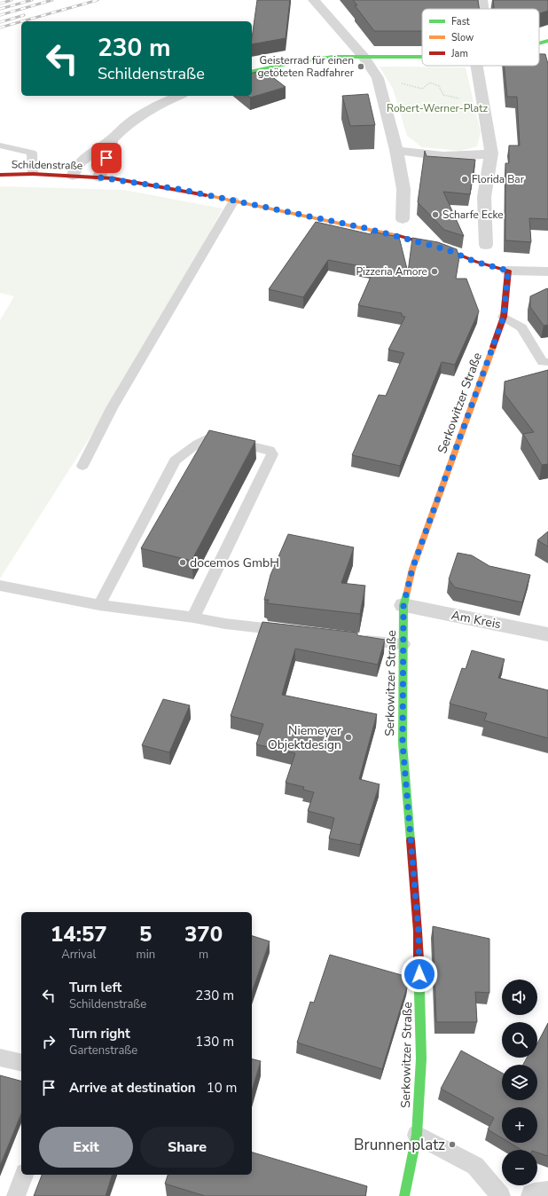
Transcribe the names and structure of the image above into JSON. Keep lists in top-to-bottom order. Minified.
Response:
{"streets":{"street":["Schildenstraße","Serkowitzer Straße","Am Kreis"]},"crossings":[["Schildenstraße","Serkowitzer Straße"],["Serkowitzer Straße","Am Kreis"]],"parks":["Robert-Werner-Platz"],"places":["Geisterrad für einen getöteten Radfahrer","Florida Bar","Scharfe Ecke","Pizzeria Amore","docemos GmbH","Niemeyer Objektdesign","Brunnenplatz"],"legend":["Fast","Slow","Jam"],"page":{"turn":["230 m","Schildenstraße"],"eta":["14:57","Arrival","5","min","370","m"],"list":[{"name":"Turn left","note":"Schildenstraße","value":"230 m"},{"name":"Turn right","note":"Gartenstraße","value":"130 m"},{"name":"Arrive at destination","value":"10 m"}],"map_buttons":["+","−"],"buttons":["Exit","Share"]}}
